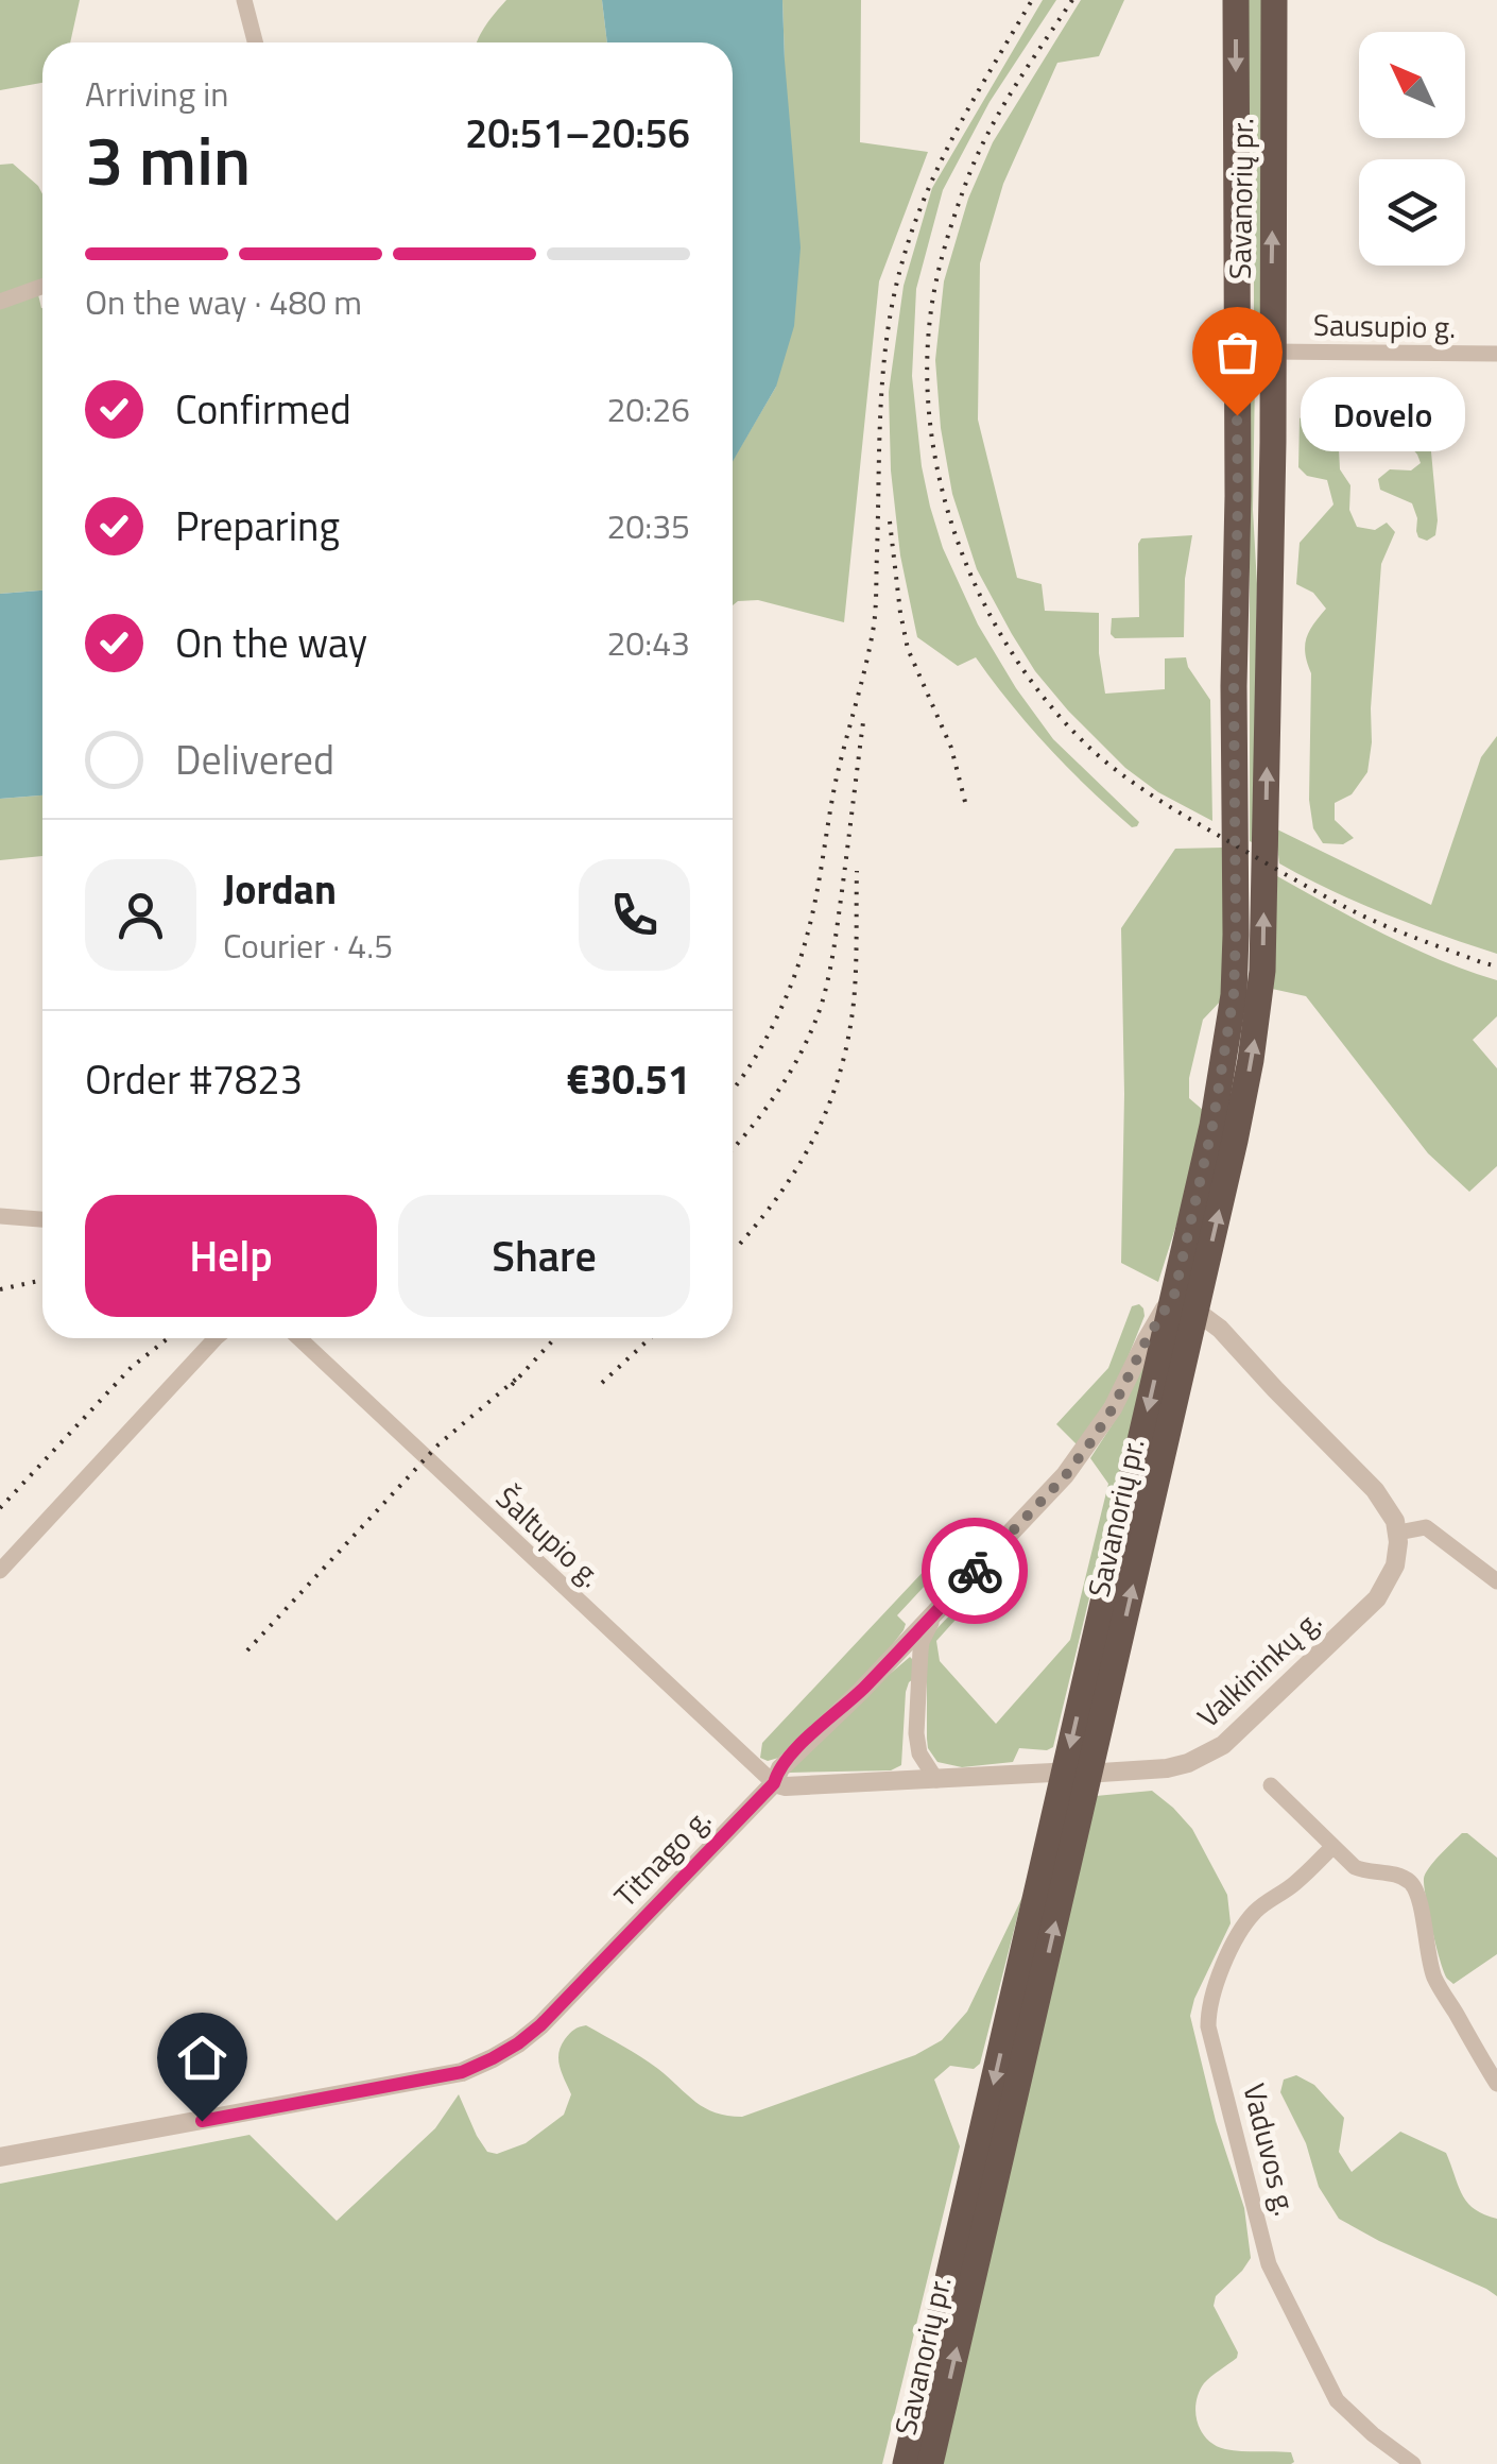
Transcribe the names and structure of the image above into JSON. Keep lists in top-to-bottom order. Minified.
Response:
{"streets":{"highway":["Savanorių pr."],"street":["Sausupio g.","Šaltupio g.","Valkininkų g.","Titnago g.","Vaduvos g."]},"crossings":[["Savanorių pr.","Sausupio g."],["Savanorių pr.","Titnago g."],["Šaltupio g.","Titnago g."]],"places":["Dovelo"],"north":"top left","page":{"heading":["3 min","Arriving in","20:51–20:56"],"panel":["Jordan","Courier · 4.5","Order #7823","€30.51"],"bar":"On the way · 480 m","list":[["Confirmed","20:26"],["Preparing","20:35"],["On the way","20:43"],"Delivered"],"bubble":"Dovelo","buttons":["Help","Share"]}}
